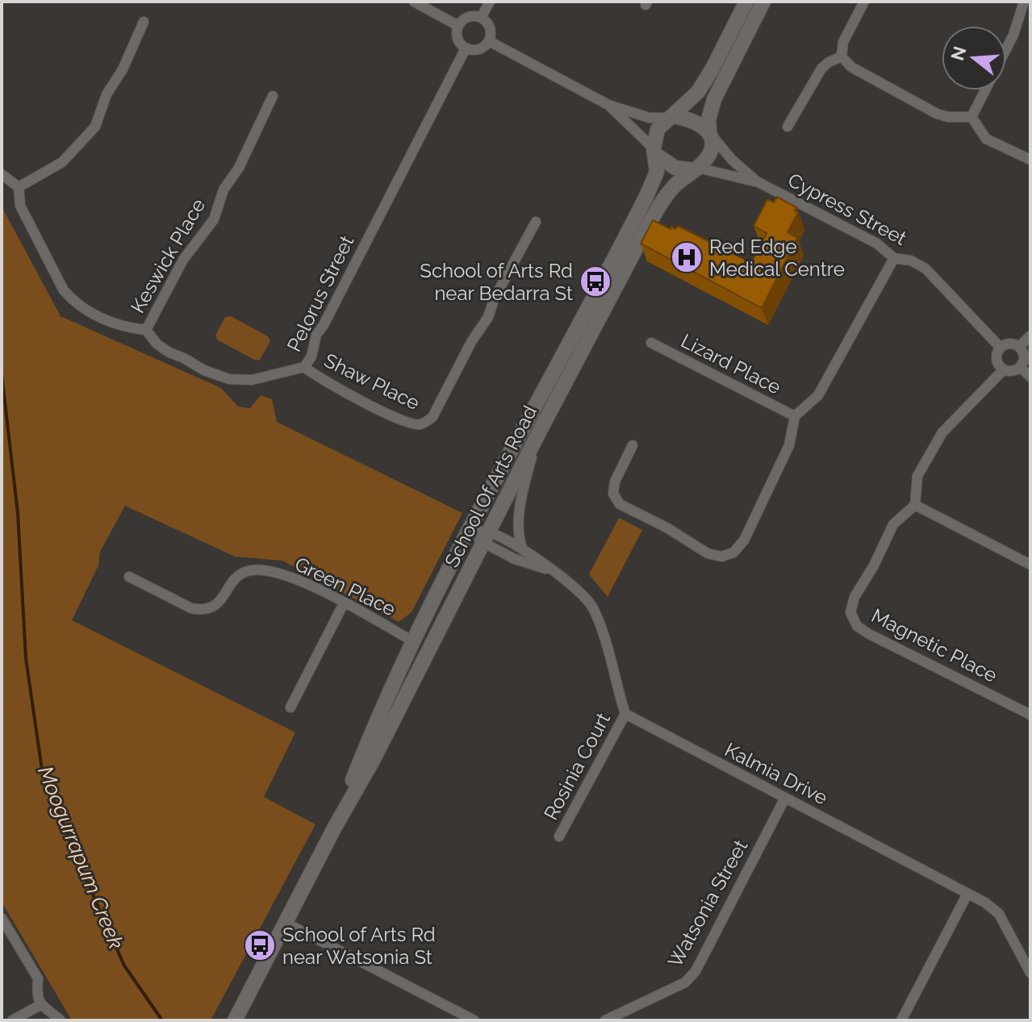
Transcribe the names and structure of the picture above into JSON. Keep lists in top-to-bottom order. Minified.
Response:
{"streets":{"street":["Cypress Street","Keswick Place","Pelorus Street","Lizard Place","Shaw Place","School Of Arts Road","Green Place","Magnetic Place","Rosinia Court","Kalmia Drive","Watsonia Street"]},"crossings":[["Cypress Street","School Of Arts Road"],["Keswick Place","Pelorus Street"],["Pelorus Street","Shaw Place"],["School Of Arts Road","Green Place"],["Rosinia Court","Kalmia Drive"],["Kalmia Drive","Watsonia Street"]],"water":["Moogurrapum Creek"],"places":{"hospital":["Red Edge Medical Centre"],"bus stop":["School of Arts Rd near Bedarra St","School of Arts Rd near Watsonia St"]},"north":"left"}
